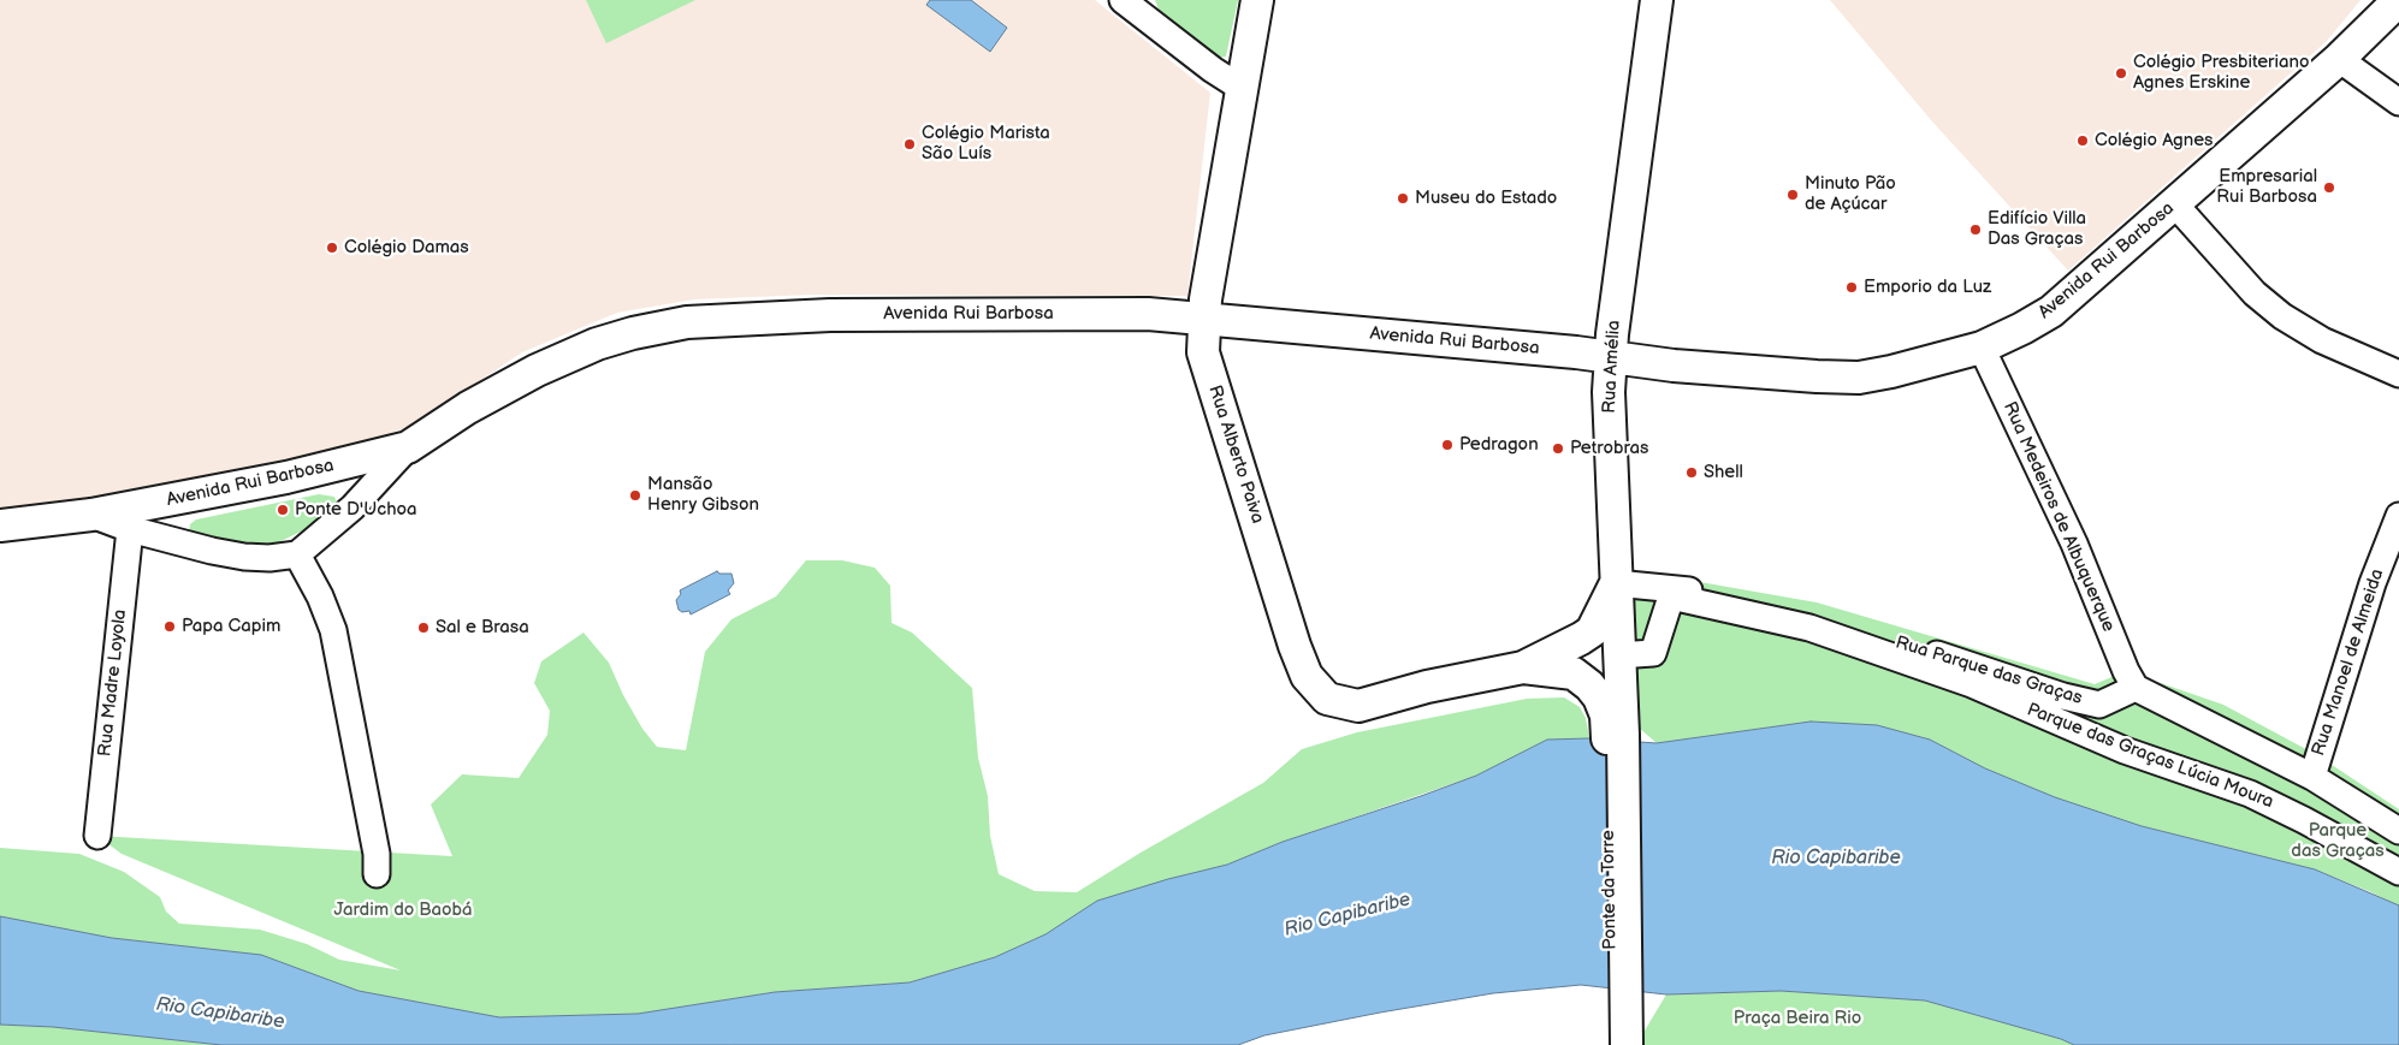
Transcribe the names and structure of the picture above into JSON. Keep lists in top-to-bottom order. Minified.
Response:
{"streets":{"main road":["Avenida Rui Barbosa","Rua Amélia","Rua Alberto Paiva","Ponte da Torre"],"street":["Rua Medeiros de Albuquerque","Rua Manoel de Almeida","Rua Parque das Graças","Rua Madre Loyola","Parque das Graças Lúcia Moura"]},"crossings":[["Avenida Rui Barbosa","Rua Amélia"],["Avenida Rui Barbosa","Rua Alberto Paiva"],["Avenida Rui Barbosa","Rua Medeiros de Albuquerque"],["Avenida Rui Barbosa","Rua Madre Loyola"],["Rua Amélia","Rua Alberto Paiva"],["Rua Amélia","Rua Parque das Graças"],["Rua Amélia","Parque das Graças Lúcia Moura"],["Rua Amélia","Ponte da Torre"],["Rua Alberto Paiva","Rua Parque das Graças"],["Rua Alberto Paiva","Ponte da Torre"],["Rua Medeiros de Albuquerque","Rua Parque das Graças"]],"water":["Rio Capibaribe"],"parks":["Parque das Graças","Jardim do Baobá","Praça Beira Rio"],"places":["Colégio Presbiteriano Agnes Erskine","Colégio Agnes","Colégio Marista São Luís","Empresarial Rui Barbosa","Minuto Pão de Açúcar","Museu do Estado","Edifício Villa Das Graças","Colégio Damas","Emporio da Luz","Pedragon","Petrobras","Shell","Mansão Henry Gibson","Ponte D'Uchoa","Papa Capim","Sal e Brasa"]}
